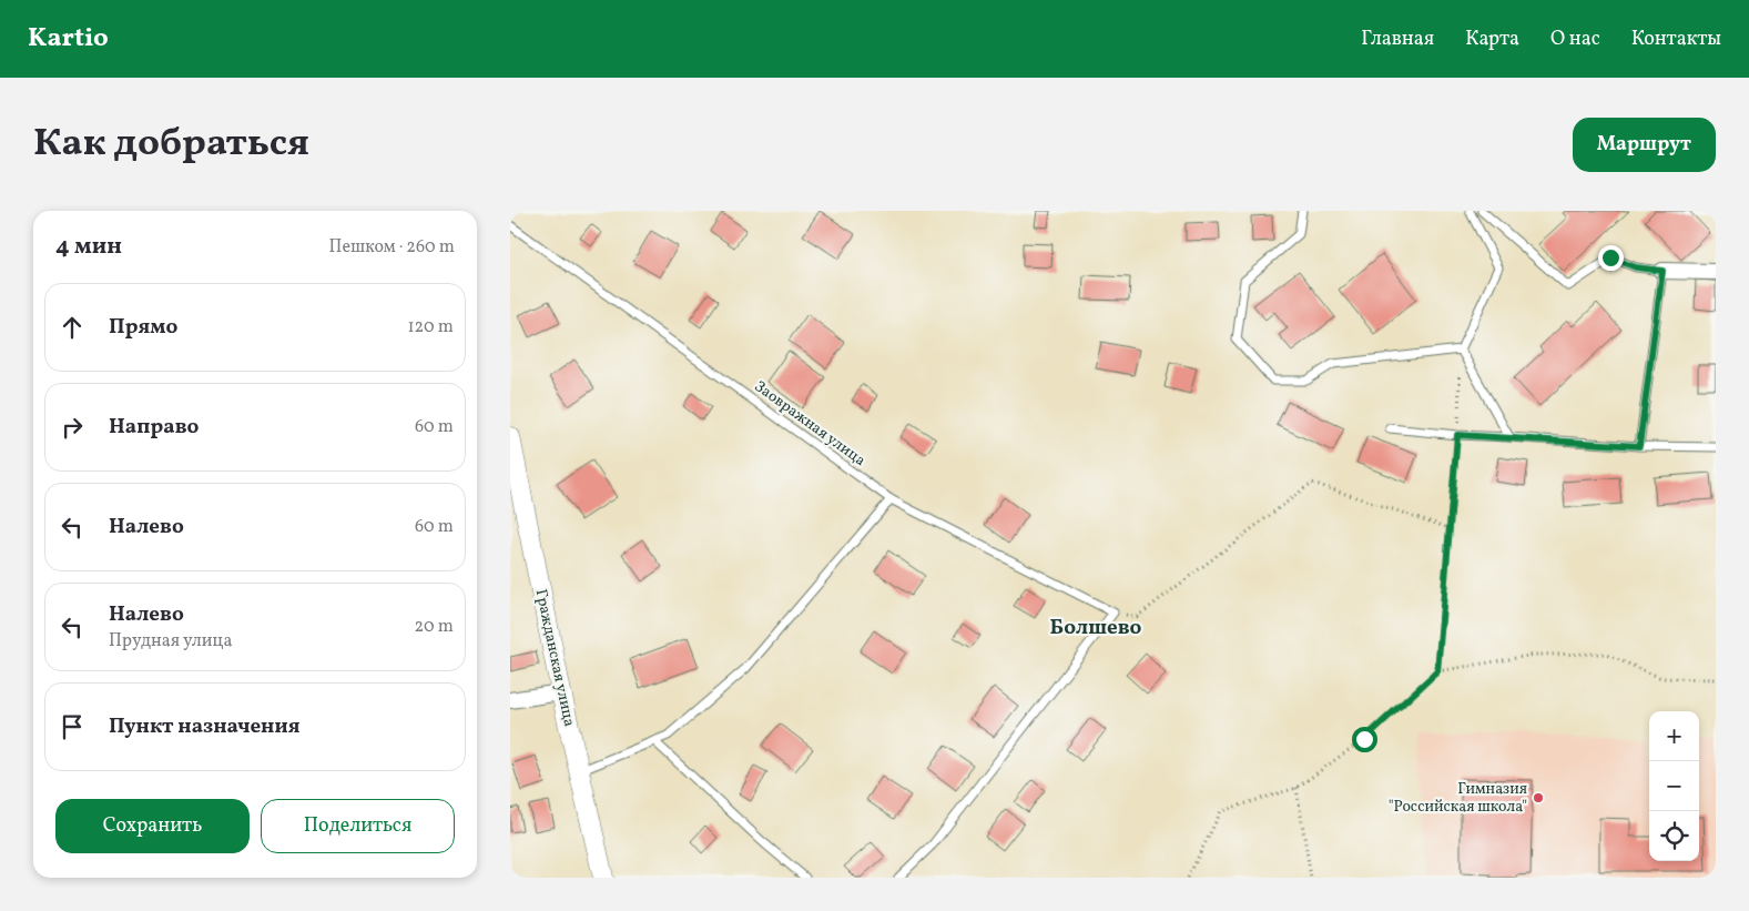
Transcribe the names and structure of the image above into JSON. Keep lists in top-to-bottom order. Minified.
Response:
{"streets":{"street":["Гражданская улица"],"lane":["Заовражная улица"]},"districts":["Болшево"],"places":["Гимназия \"Российская школа\""],"page":{"header":"Kartio","nav":["Главная","Карта","О нас","Контакты"],"title":"Как добраться","buttons":["Маршрут",["Сохранить","Поделиться"]],"heading":["4 мин","Пешком · 260 m"],"list":[["Прямо","120 m"],["Направо","60 m"],["Налево","60 m"],["Налево","Прудная улица","20 m"],"Пункт назначения"],"map_buttons":["+","−"]}}
